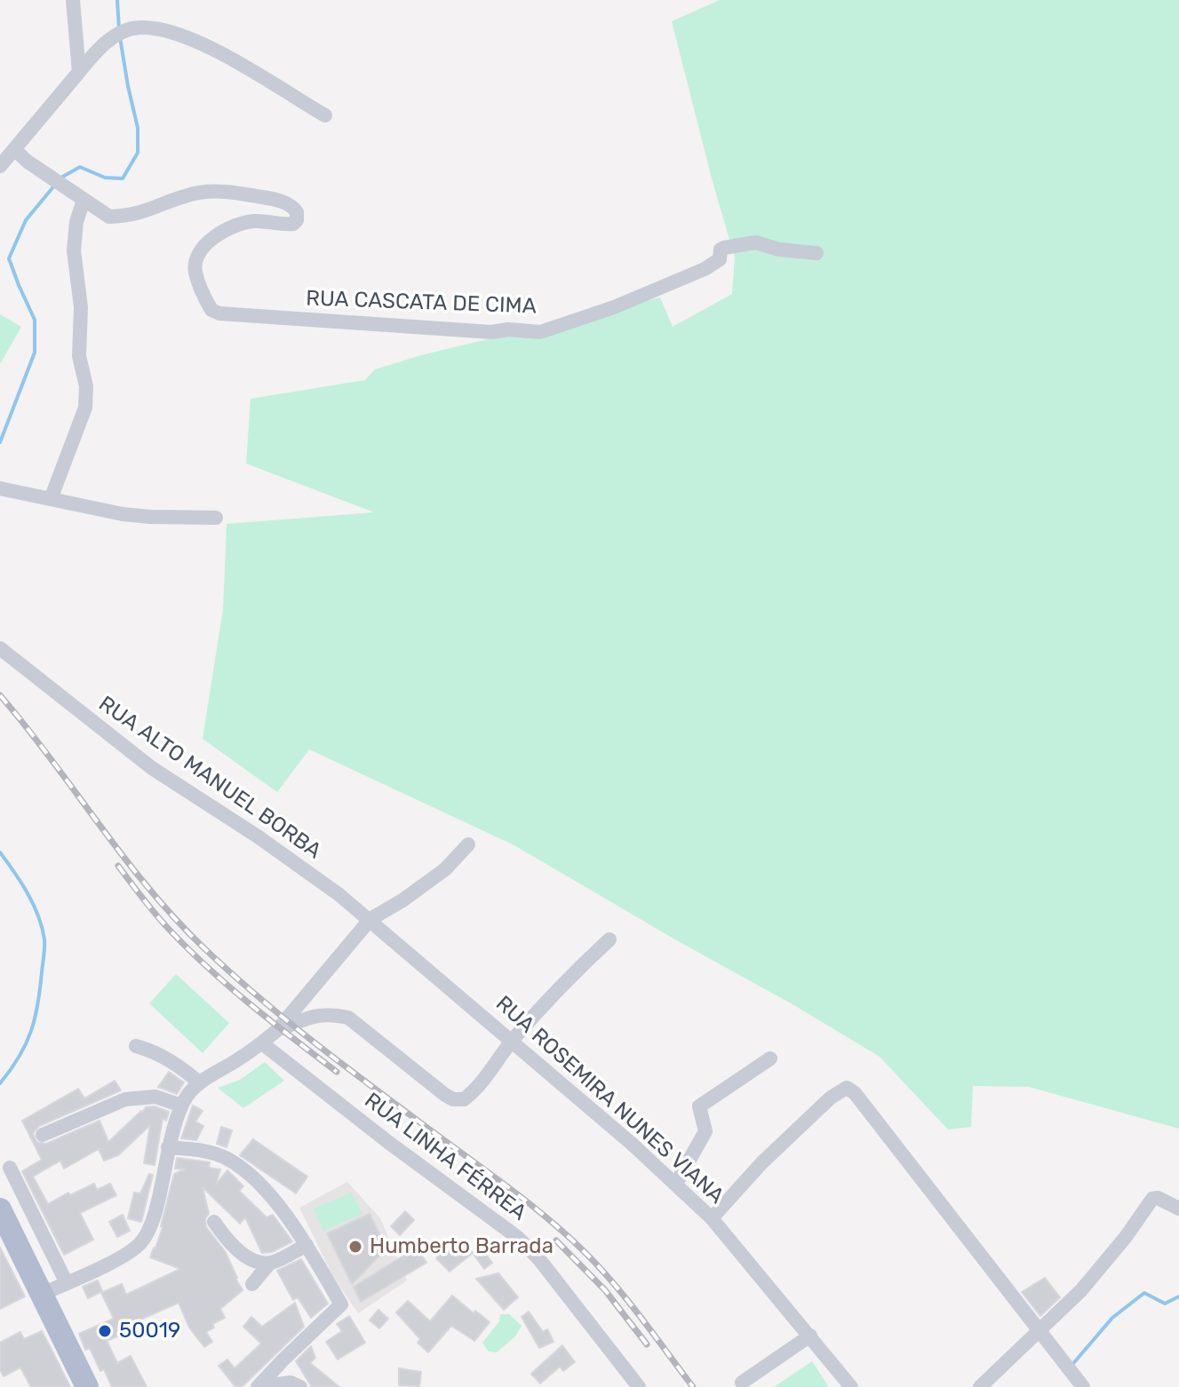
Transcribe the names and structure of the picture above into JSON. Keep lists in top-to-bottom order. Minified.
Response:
{"streets":{"street":["RUA CASCATA DE CIMA","RUA ALTO MANUEL BORBA","RUA ROSEMIRA NUNES VIANA","RUA LINHA FÉRREA"]},"crossings":[["RUA ALTO MANUEL BORBA","RUA ROSEMIRA NUNES VIANA"]],"places":["Humberto Barrada","50019"]}
